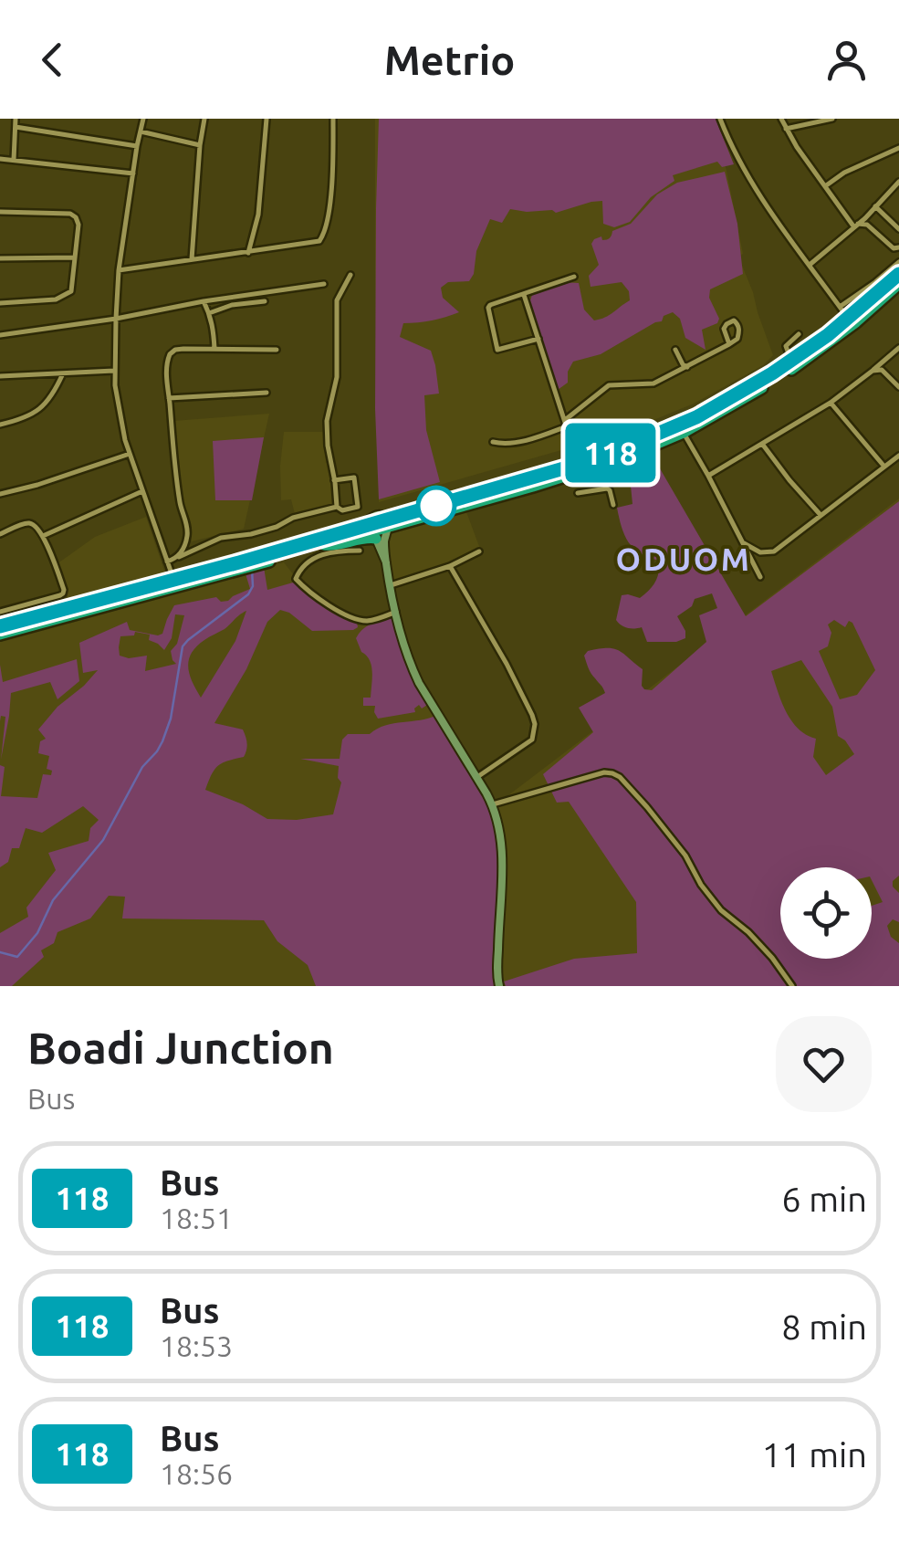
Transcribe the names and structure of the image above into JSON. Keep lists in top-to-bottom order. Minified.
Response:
{"districts":["ODUOM"],"lines":["bus line 118"],"page":{"header":"Metrio","on_map":"118","heading":["Boadi Junction","Bus"],"list":[{"mark":"118","name":"Bus","note":"18:51","value":"6 min"},{"mark":"118","name":"Bus","note":"18:53","value":"8 min"},{"mark":"118","name":"Bus","note":"18:56","value":"11 min"}]}}
